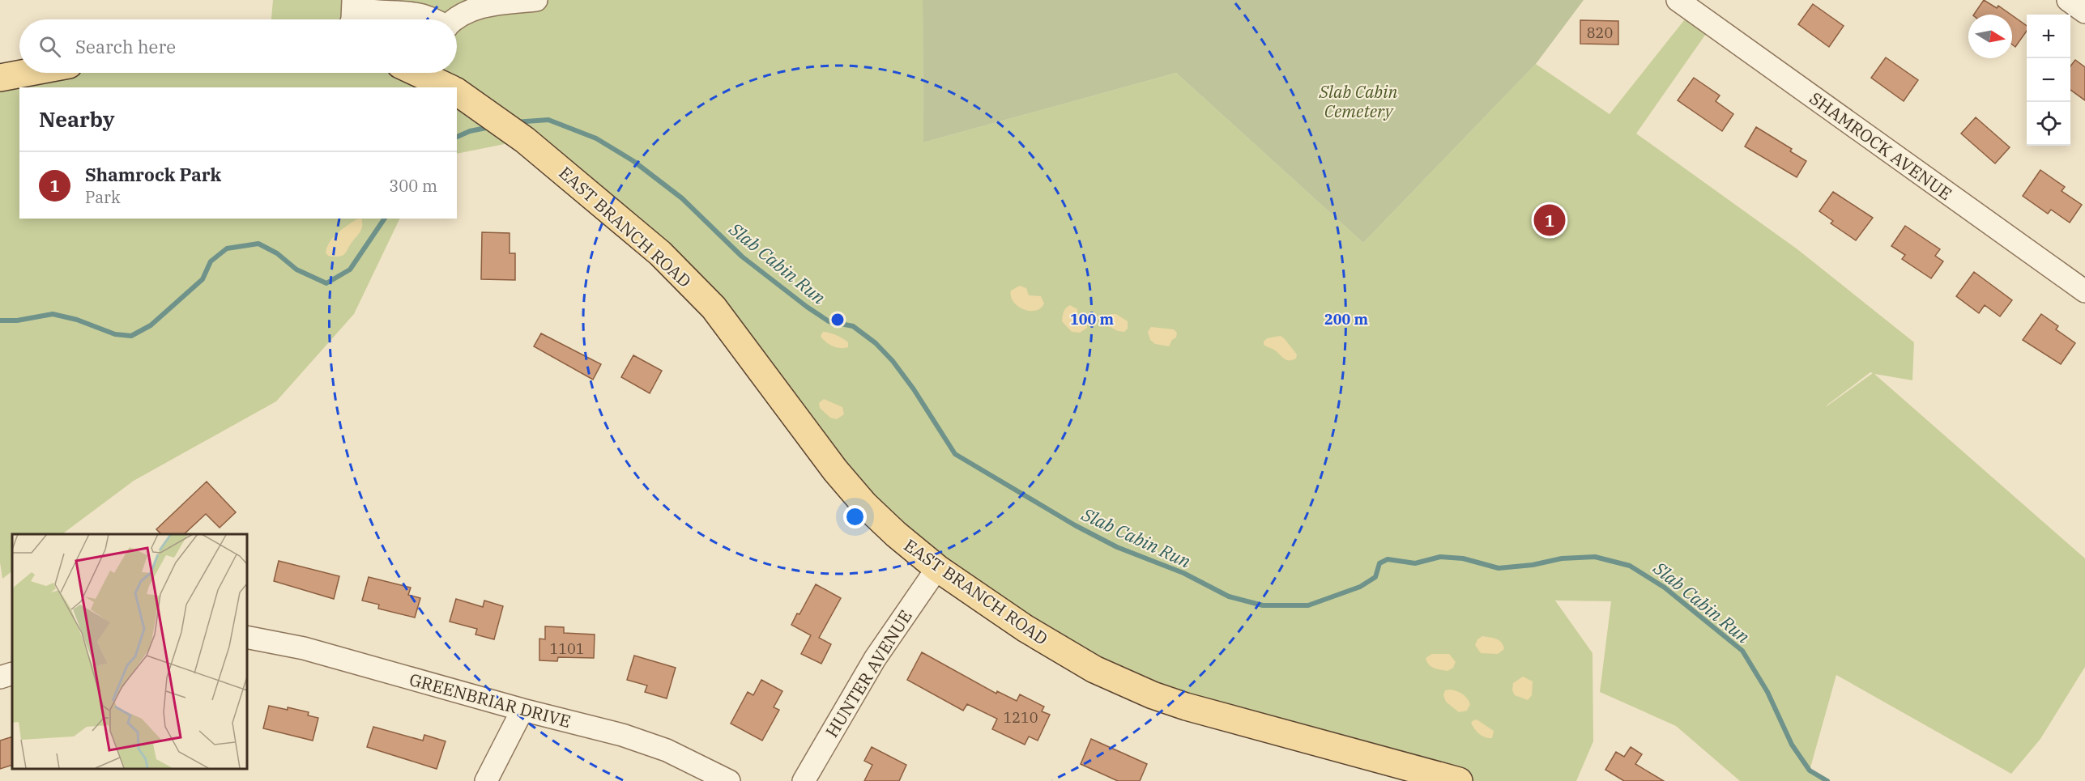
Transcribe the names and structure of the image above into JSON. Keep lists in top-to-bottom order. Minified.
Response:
{"streets":{"main road":["EAST BRANCH ROAD"],"street":["SHAMROCK AVENUE","HUNTER AVENUE","GREENBRIAR DRIVE"]},"crossings":[["EAST BRANCH ROAD","HUNTER AVENUE"]],"water":["Slab Cabin Run"],"parks":["Slab Cabin Cemetery"],"house_numbers":["820","1101","1210"],"north":"right","page":{"map_buttons":["+","−"],"search":"Search here","heading":"Nearby","list":[{"mark":"1","name":"Shamrock Park","note":"Park","value":"300 m"}],"pins":"1"},"rings":["100 m","200 m"]}
